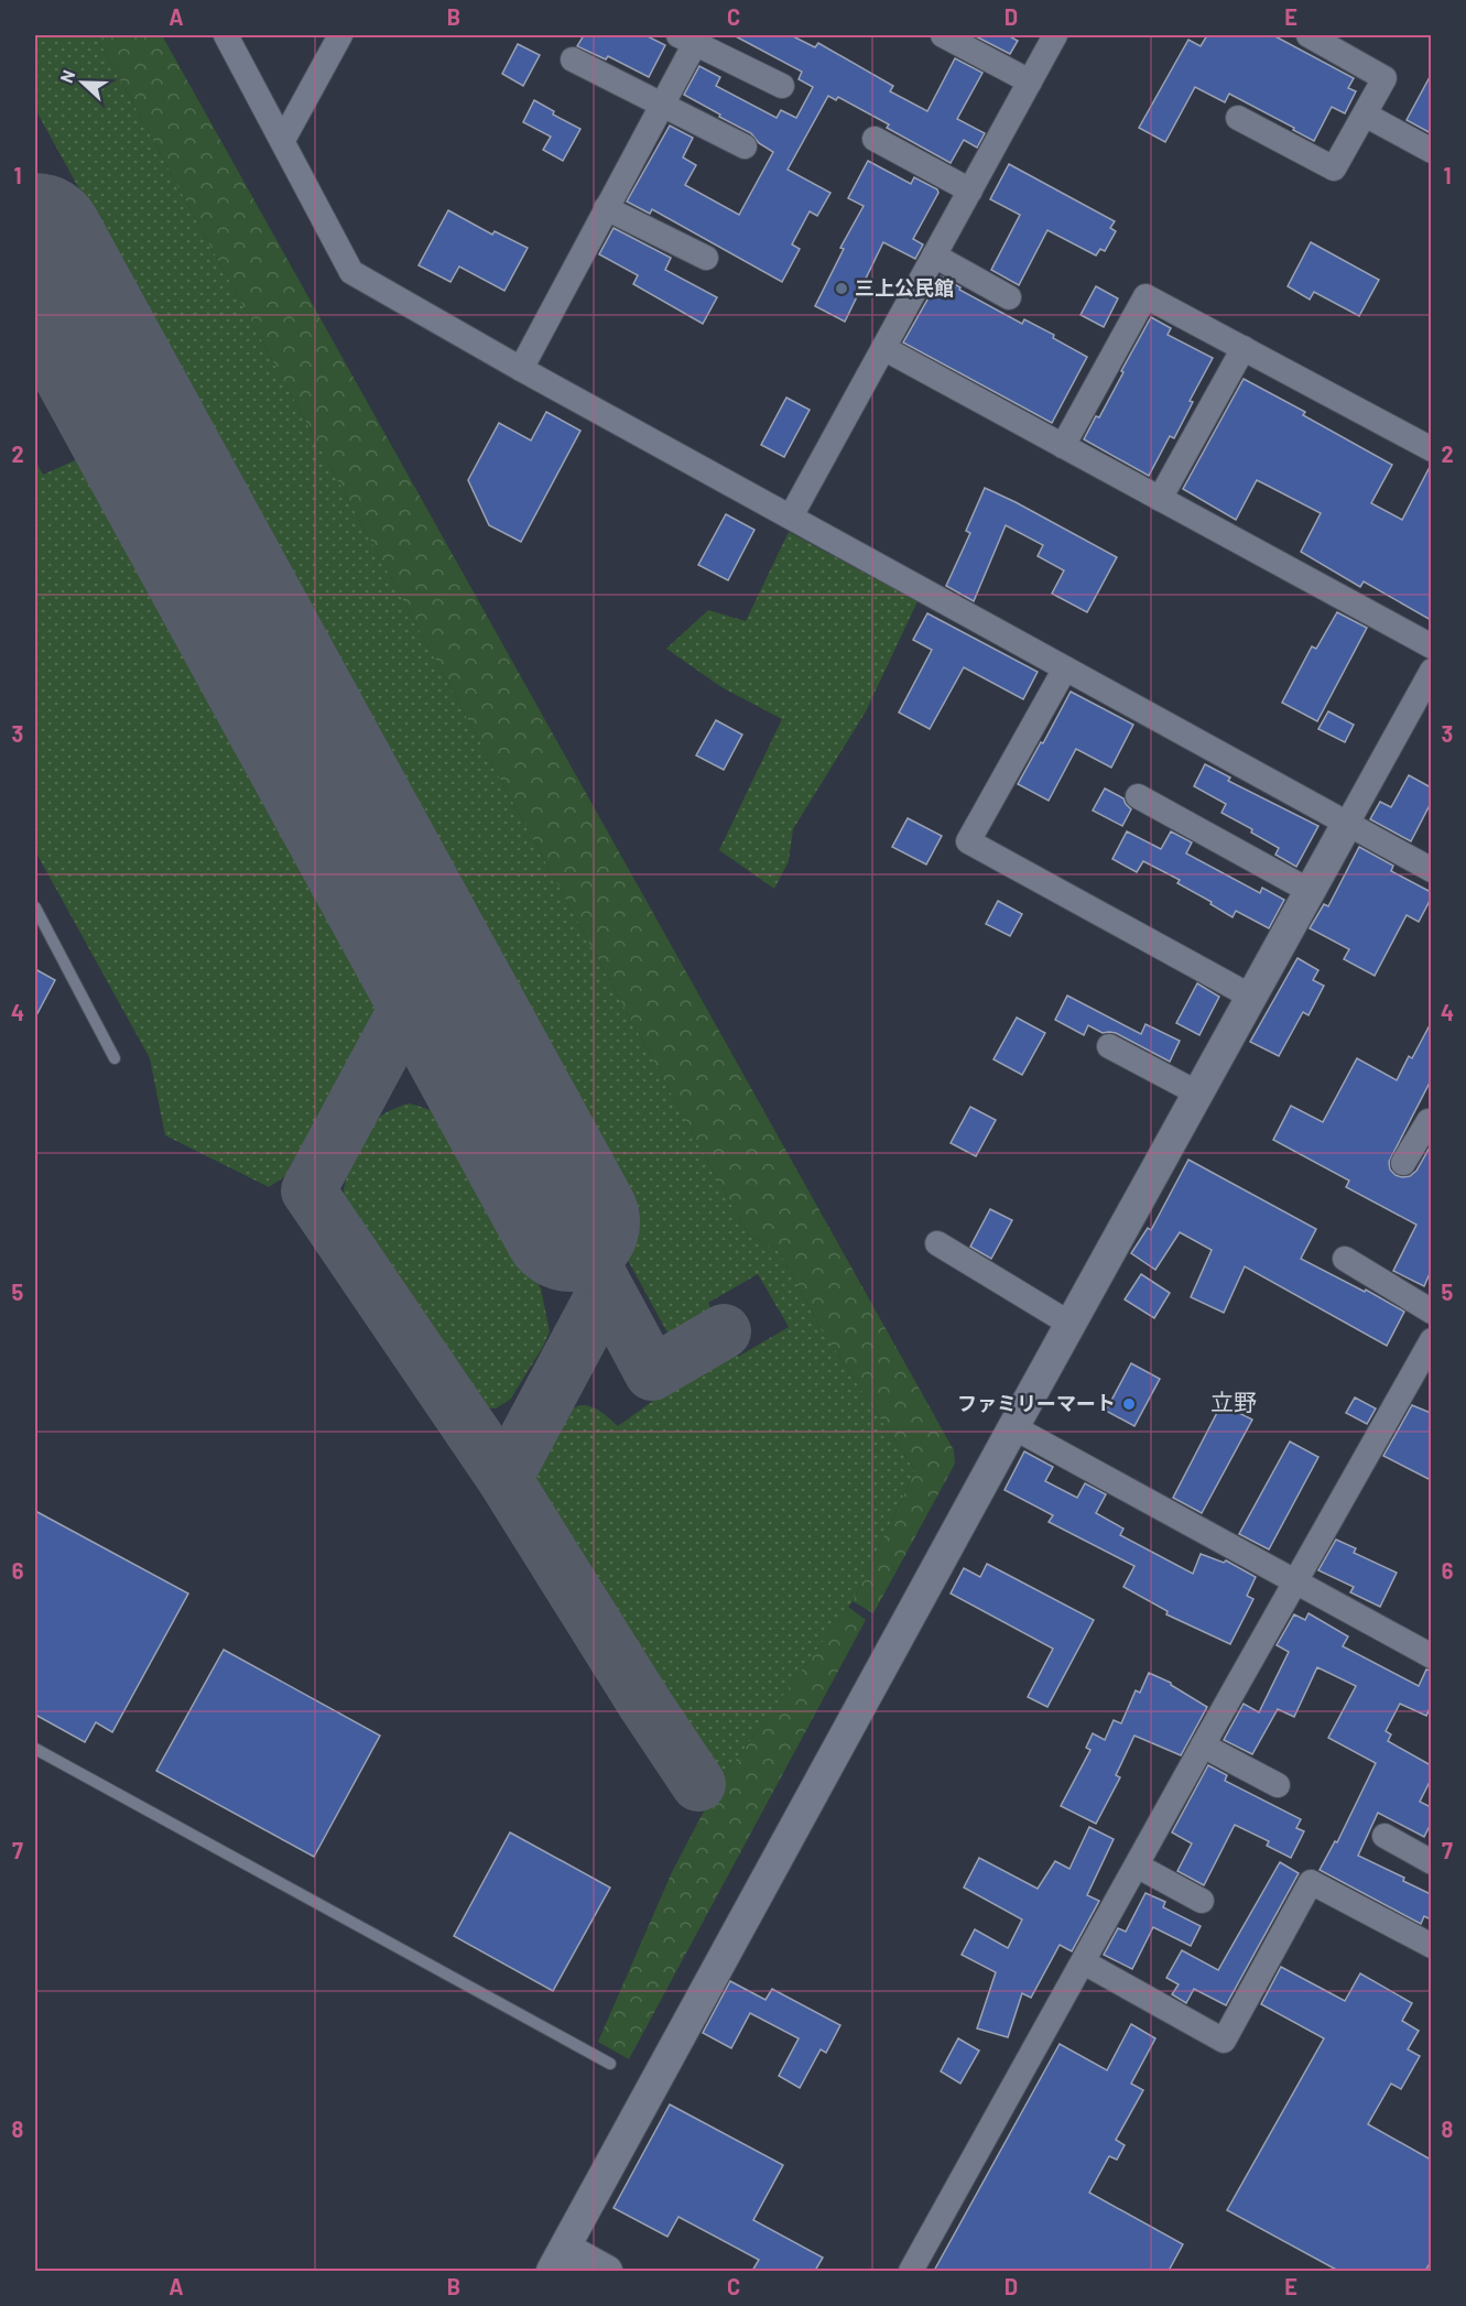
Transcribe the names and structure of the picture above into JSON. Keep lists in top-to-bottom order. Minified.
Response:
{"districts":["立野"],"places":["三上公民館","ファミリーマート"],"north":"left","grid":{"columns":["A","B","C","D","E"],"rows":["1","2","3","4","5","6","7","8"]}}
